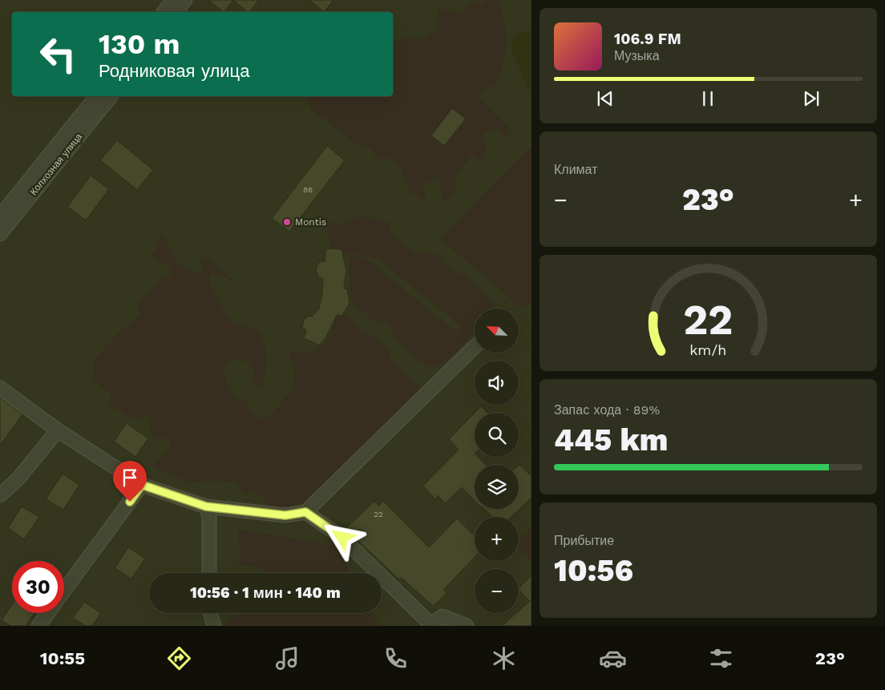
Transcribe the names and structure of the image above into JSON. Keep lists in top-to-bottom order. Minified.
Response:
{"streets":{"street":["Колхозная улица"]},"places":["Montis"],"house_numbers":["86","22"],"north":"top left","page":{"turn":["130 m","Родниковая улица"],"song":["106.9 FM","Музыка"],"tile":["Климат",["Запас хода · 89%","445 km"],["Прибытие","10:56"]],"heat":["−","23°","+"],"map_buttons":["+","−"],"limit":"30","trip":"10:56 · 1 мин · 140 m","tabs":["10:55","23°"],"gauge":["22","km/h"]}}
